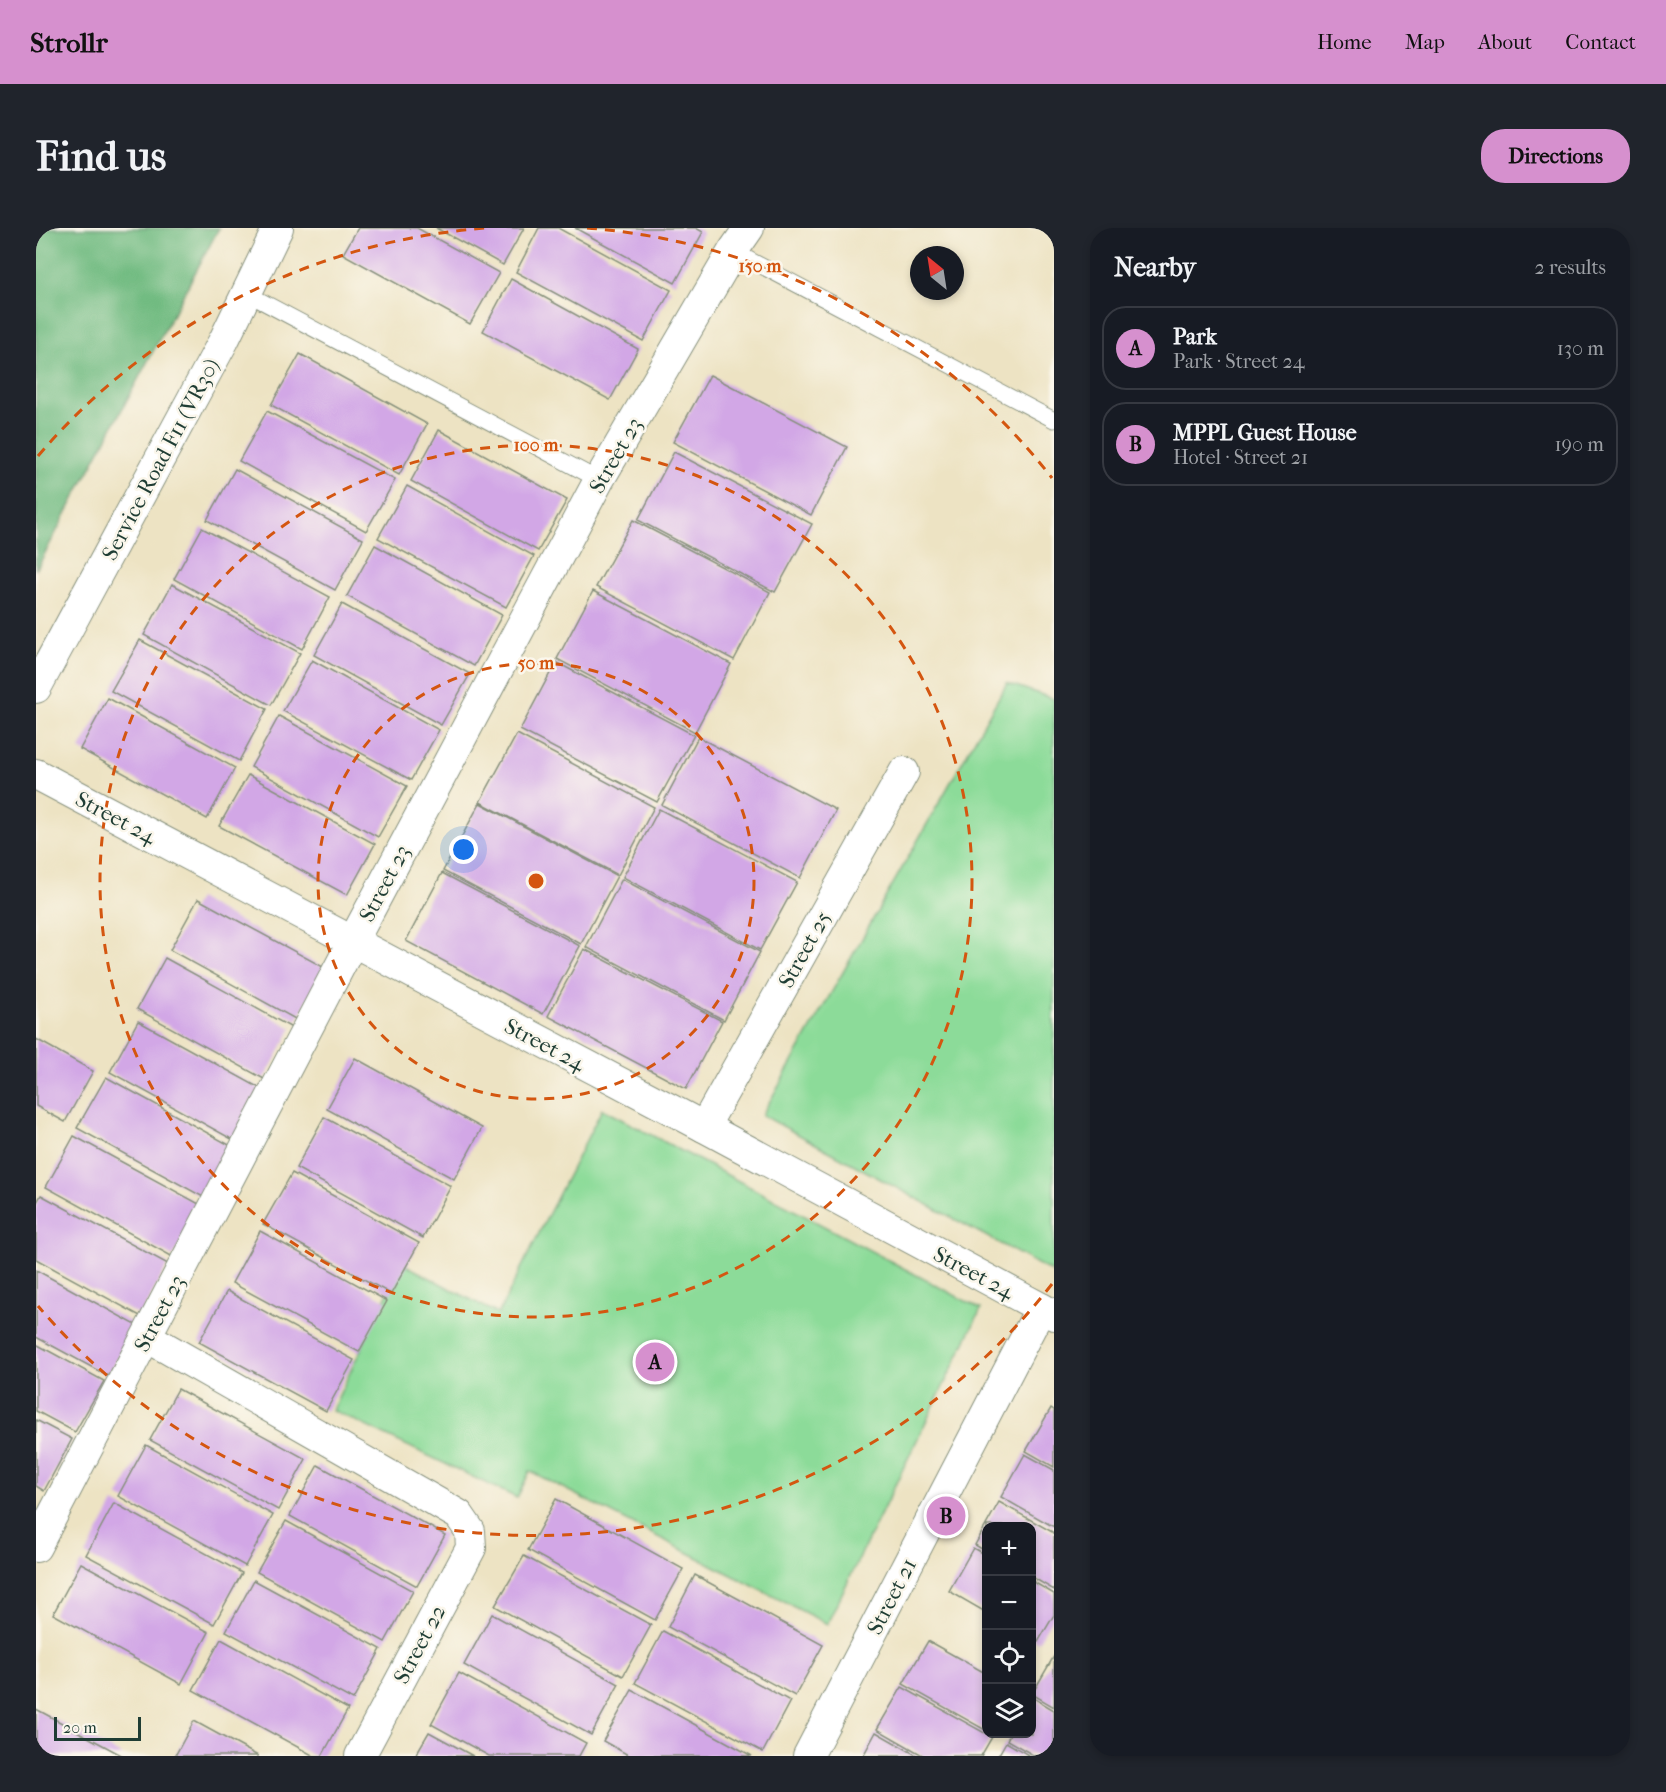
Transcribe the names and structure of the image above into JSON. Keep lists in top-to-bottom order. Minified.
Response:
{"streets":{"street":["Street 23","Service Road F11 (VR30)","Street 24","Street 25","Street 21","Street 22"]},"crossings":[["Street 23","Street 24"],["Street 23","Street 22"],["Street 24","Street 25"],["Street 24","Street 21"]],"scale_bar":"20 m","north":"top left","page":{"header":"Strollr","nav":["Home","Map","About","Contact"],"buttons":"Directions","title":"Find us","heading":["Nearby","2 results"],"list":[{"mark":"A","name":"Park","note":"Park · Street 24","value":"130 m"},{"mark":"B","name":"MPPL Guest House","note":"Hotel · Street 21","value":"190 m"}],"pins":["A","B"],"map_buttons":["+","−"],"scale":"20 m"},"rings":["150 m","100 m","50 m"]}
